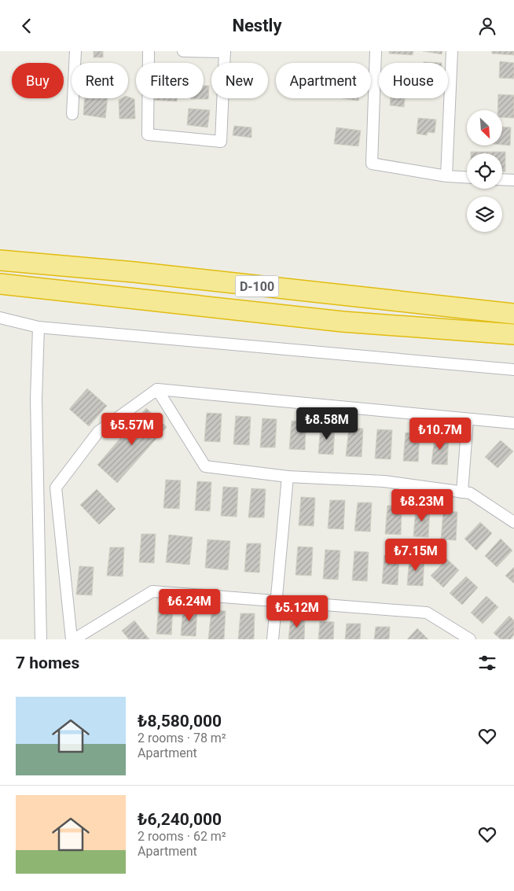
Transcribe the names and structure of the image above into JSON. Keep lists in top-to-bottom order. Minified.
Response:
{"streets":{"highway":["D-100"]},"north":"bottom right","page":{"header":"Nestly","chip":["Buy","Rent","Filters","New","Apartment","House"],"price":["₺8.58M","₺5.57M","₺10.7M","₺8.23M","₺7.15M","₺6.24M","₺5.12M"],"heading":"7 homes","list":[{"name":"₺8,580,000","note":"2 rooms · 78 m² · Apartment"},{"name":"₺6,240,000","note":"2 rooms · 62 m² · Apartment"}]}}
